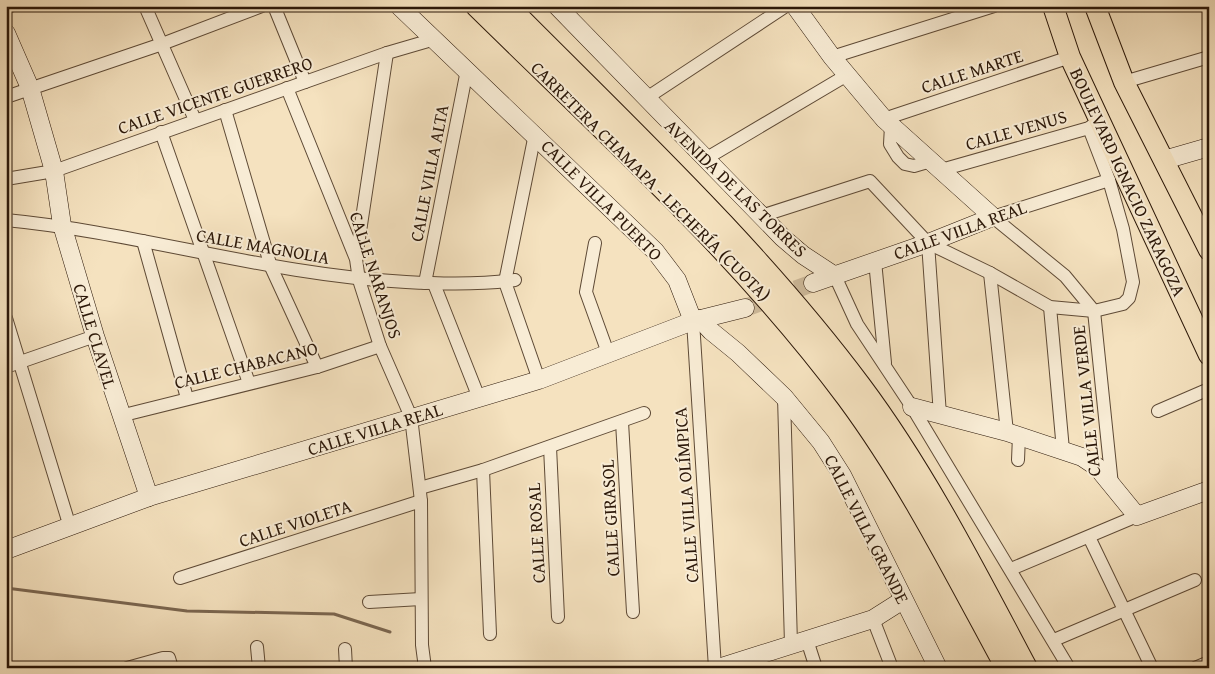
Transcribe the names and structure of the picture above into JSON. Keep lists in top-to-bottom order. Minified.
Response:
{"streets":{"highway":["CARRETERA CHAMAPA - LECHERÍA (CUOTA)"],"main road":["BOULEVARD IGNACIO ZARAGOZA"],"street":["CALLE MARTE","CALLE VICENTE GUERRERO","CALLE VENUS","CALLE VILLA ALTA","AVENIDA DE LAS TORRES","CALLE VILLA PUERTO","CALLE VILLA REAL","CALLE MAGNOLIA","CALLE NARANJOS","CALLE CLAVEL","CALLE CHABACANO","CALLE VILLA VERDE","CALLE VILLA OLÍMPICA","CALLE GIRASOL","CALLE VIOLETA","CALLE VILLA GRANDE","CALLE ROSAL"]},"crossings":[["CALLE MARTE","BOULEVARD IGNACIO ZARAGOZA"],["CALLE VICENTE GUERRERO","CALLE VILLA PUERTO"],["CALLE VICENTE GUERRERO","CALLE NARANJOS"],["CALLE VICENTE GUERRERO","CALLE CLAVEL"],["CALLE VENUS","BOULEVARD IGNACIO ZARAGOZA"],["CALLE VILLA ALTA","CALLE VILLA PUERTO"],["CALLE VILLA ALTA","CALLE MAGNOLIA"],["AVENIDA DE LAS TORRES","CALLE VILLA REAL"],["CALLE VILLA PUERTO","CALLE VILLA REAL"],["CALLE VILLA PUERTO","CALLE VILLA OLÍMPICA"],["CALLE VILLA PUERTO","CALLE VILLA GRANDE"],["CALLE VILLA REAL","CALLE NARANJOS"],["CALLE VILLA REAL","CALLE CLAVEL"],["CALLE VILLA REAL","CALLE VILLA OLÍMPICA"],["CALLE VILLA REAL","CALLE VILLA GRANDE"],["CALLE MAGNOLIA","CALLE NARANJOS"],["CALLE MAGNOLIA","CALLE CLAVEL"],["CALLE NARANJOS","CALLE CHABACANO"],["CALLE NARANJOS","CALLE VIOLETA"],["CALLE CLAVEL","CALLE CHABACANO"],["CALLE VILLA OLÍMPICA","CALLE VILLA GRANDE"],["CALLE GIRASOL","CALLE VIOLETA"],["CALLE VIOLETA","CALLE ROSAL"]]}
